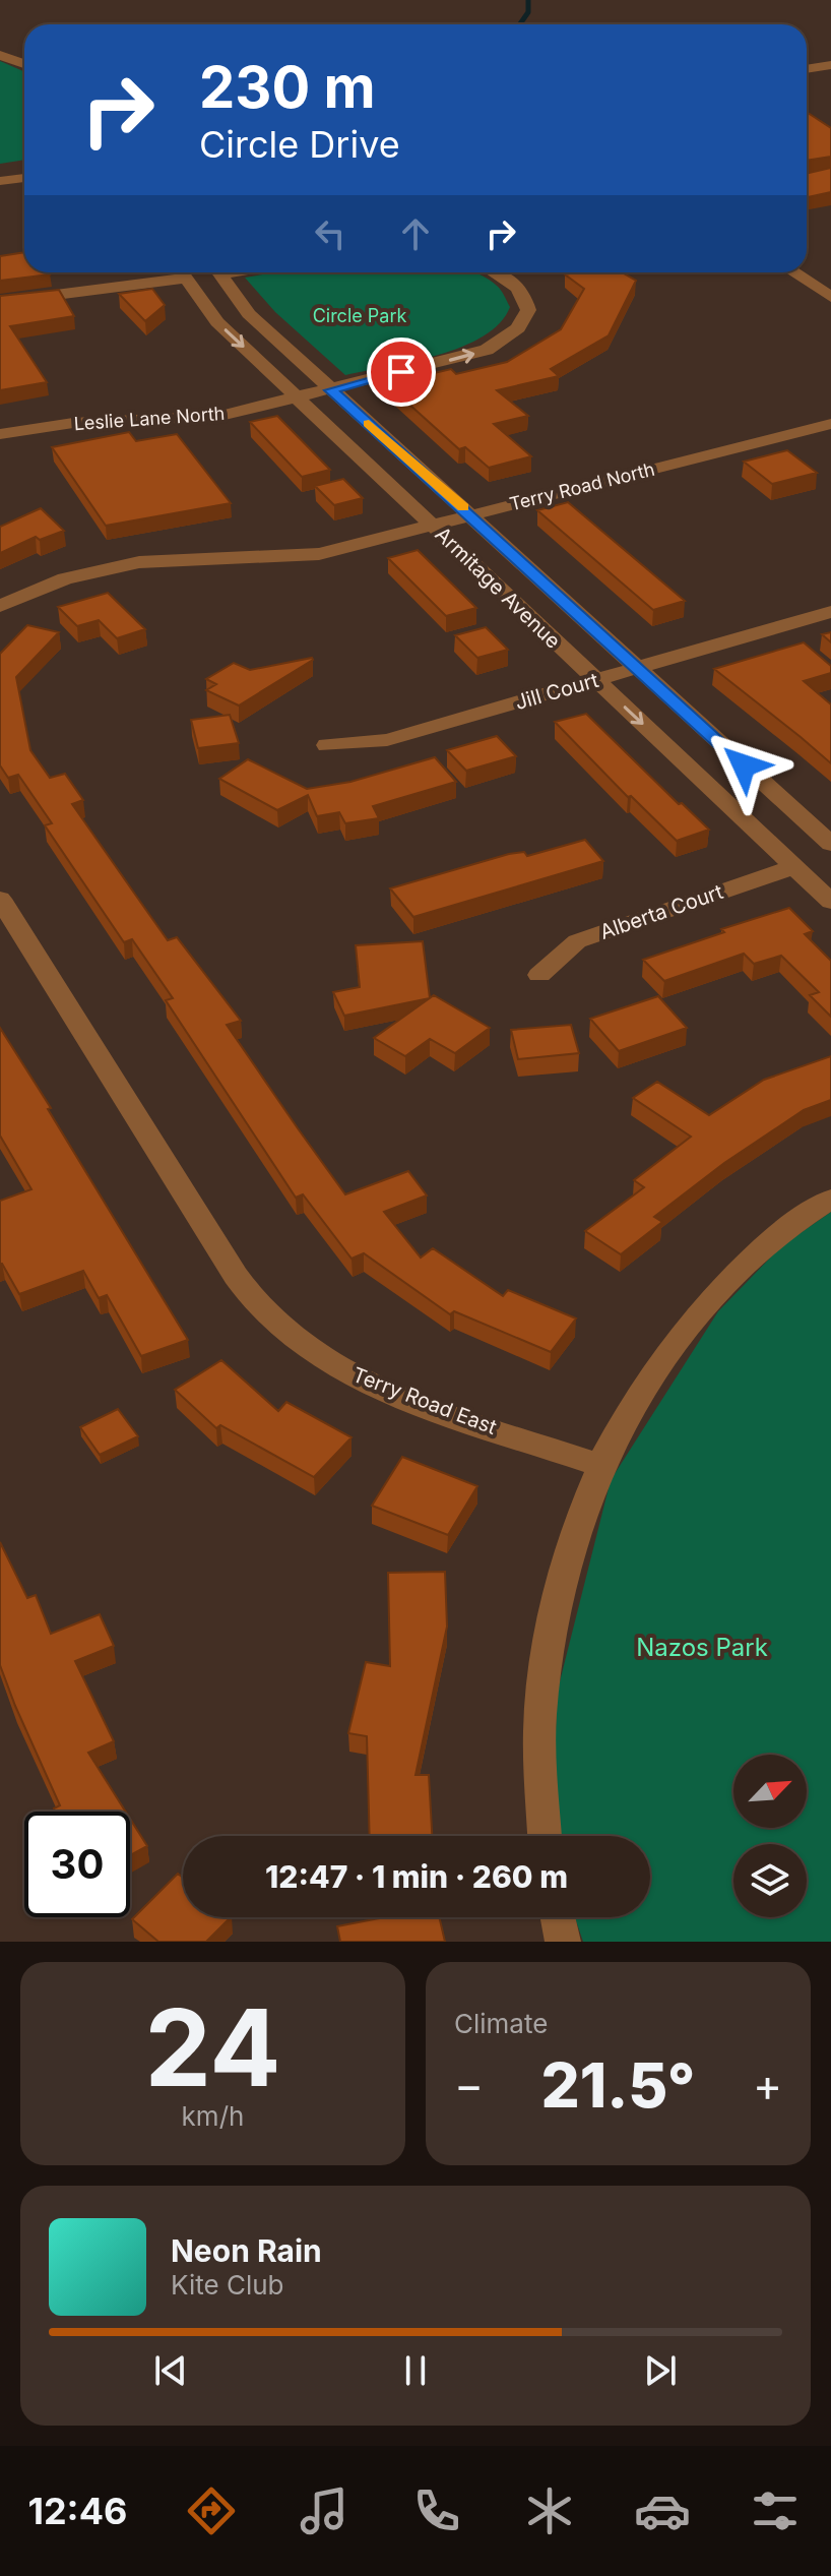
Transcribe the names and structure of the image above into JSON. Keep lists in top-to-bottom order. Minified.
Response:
{"streets":{"street":["Leslie Lane North","Terry Road North","Armitage Avenue","Jill Court","Alberta Court","Terry Road East"]},"crossings":[["Leslie Lane North","Armitage Avenue"],["Terry Road North","Armitage Avenue"],["Armitage Avenue","Jill Court"],["Armitage Avenue","Alberta Court"]],"parks":["Circle Park","Nazos Park"],"north":"top right","page":{"turn":["230 m","Circle Drive"],"limit":"30","trip":"12:47 · 1 min · 260 m","tile":[["24","km/h"],"Climate"],"heat":["−","21.5°","+"],"song":["Neon Rain","Kite Club"],"tabs":"12:46"}}
